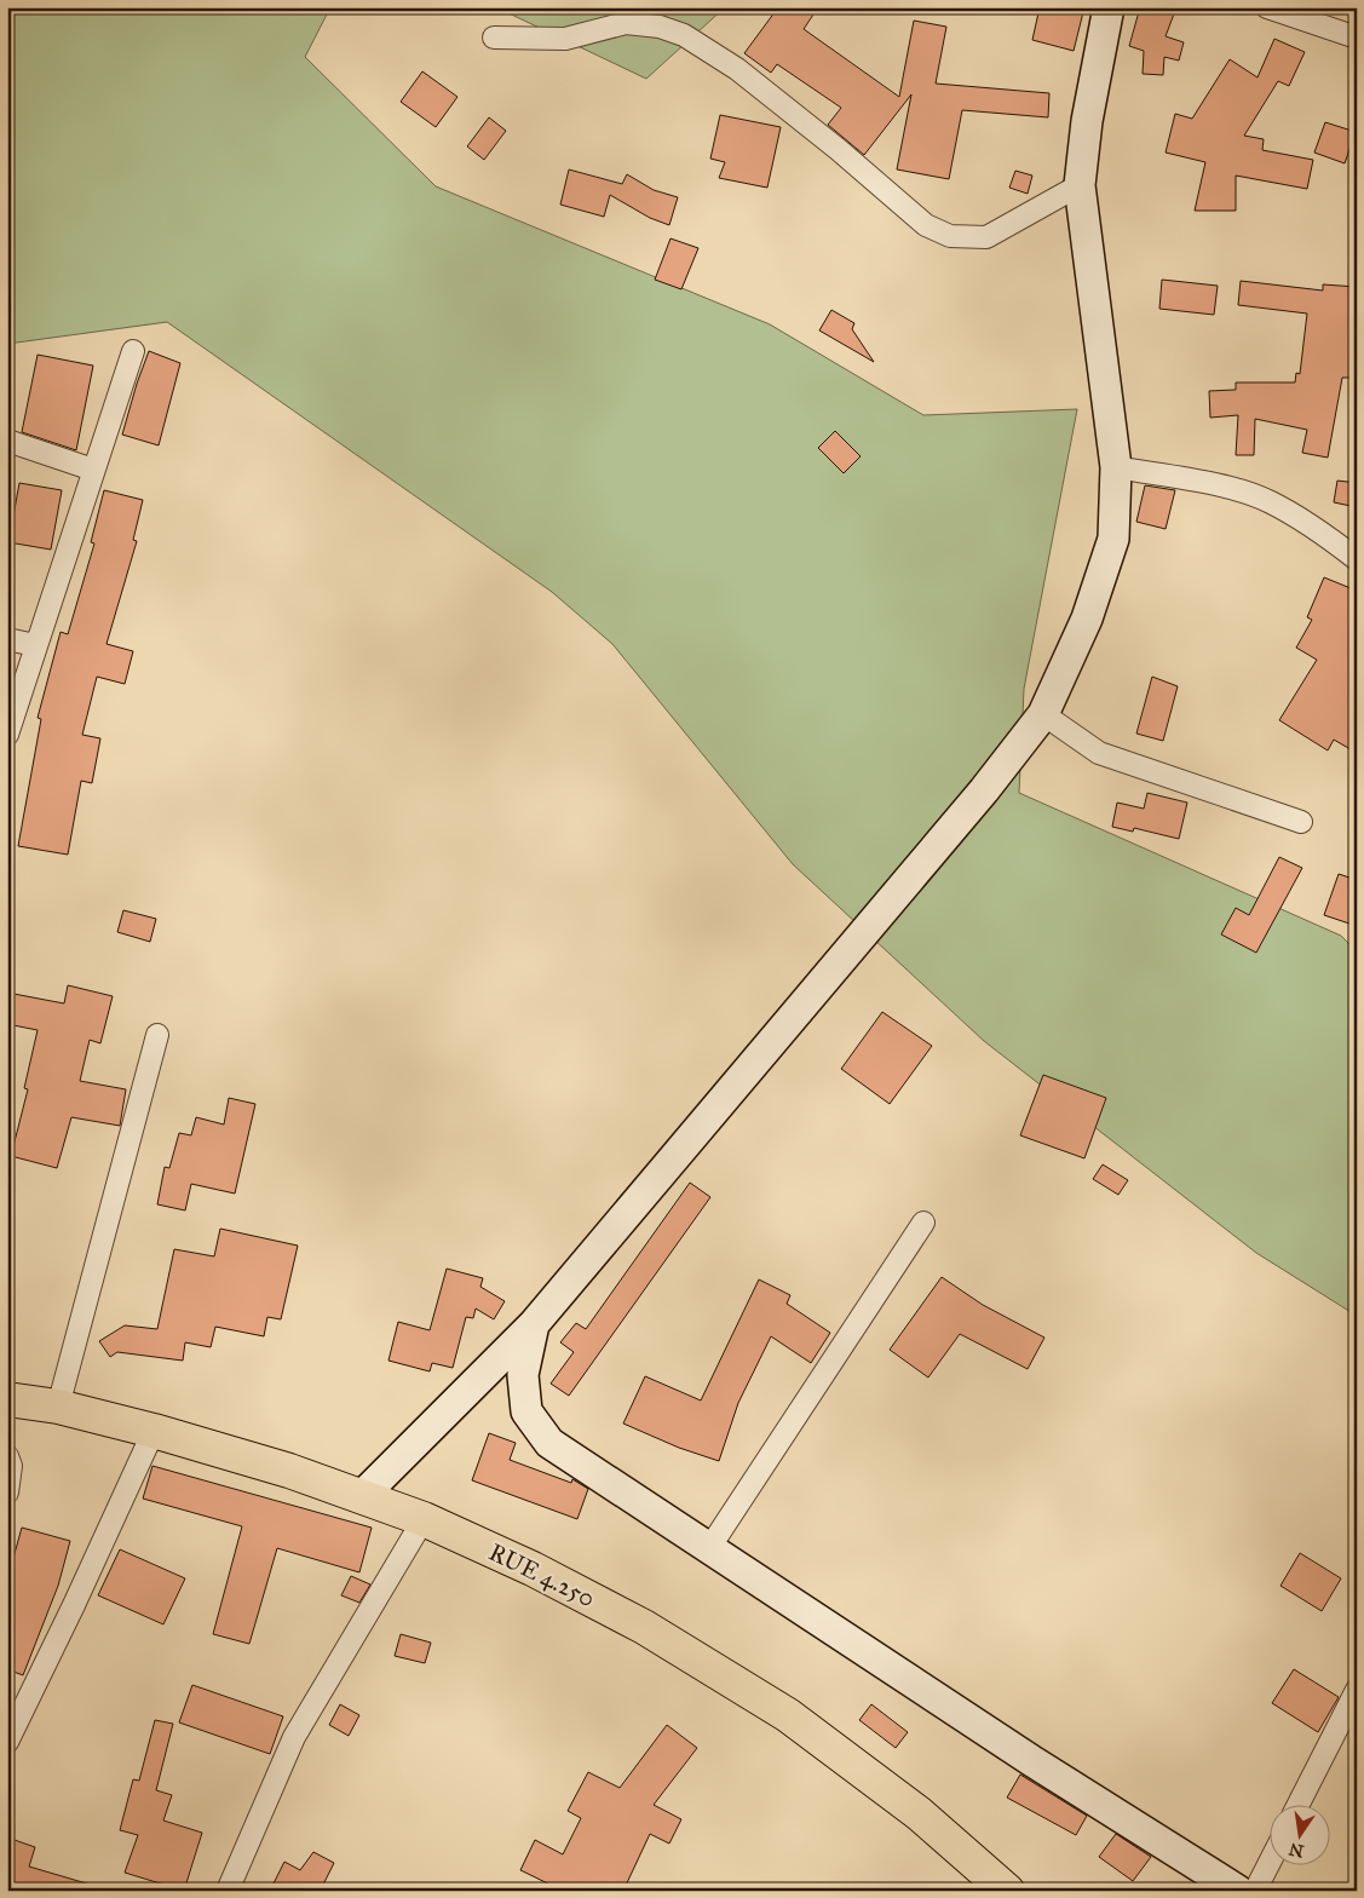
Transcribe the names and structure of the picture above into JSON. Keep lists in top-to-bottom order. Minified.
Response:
{"streets":{"main road":["RUE 4.250"]},"north":"bottom"}
